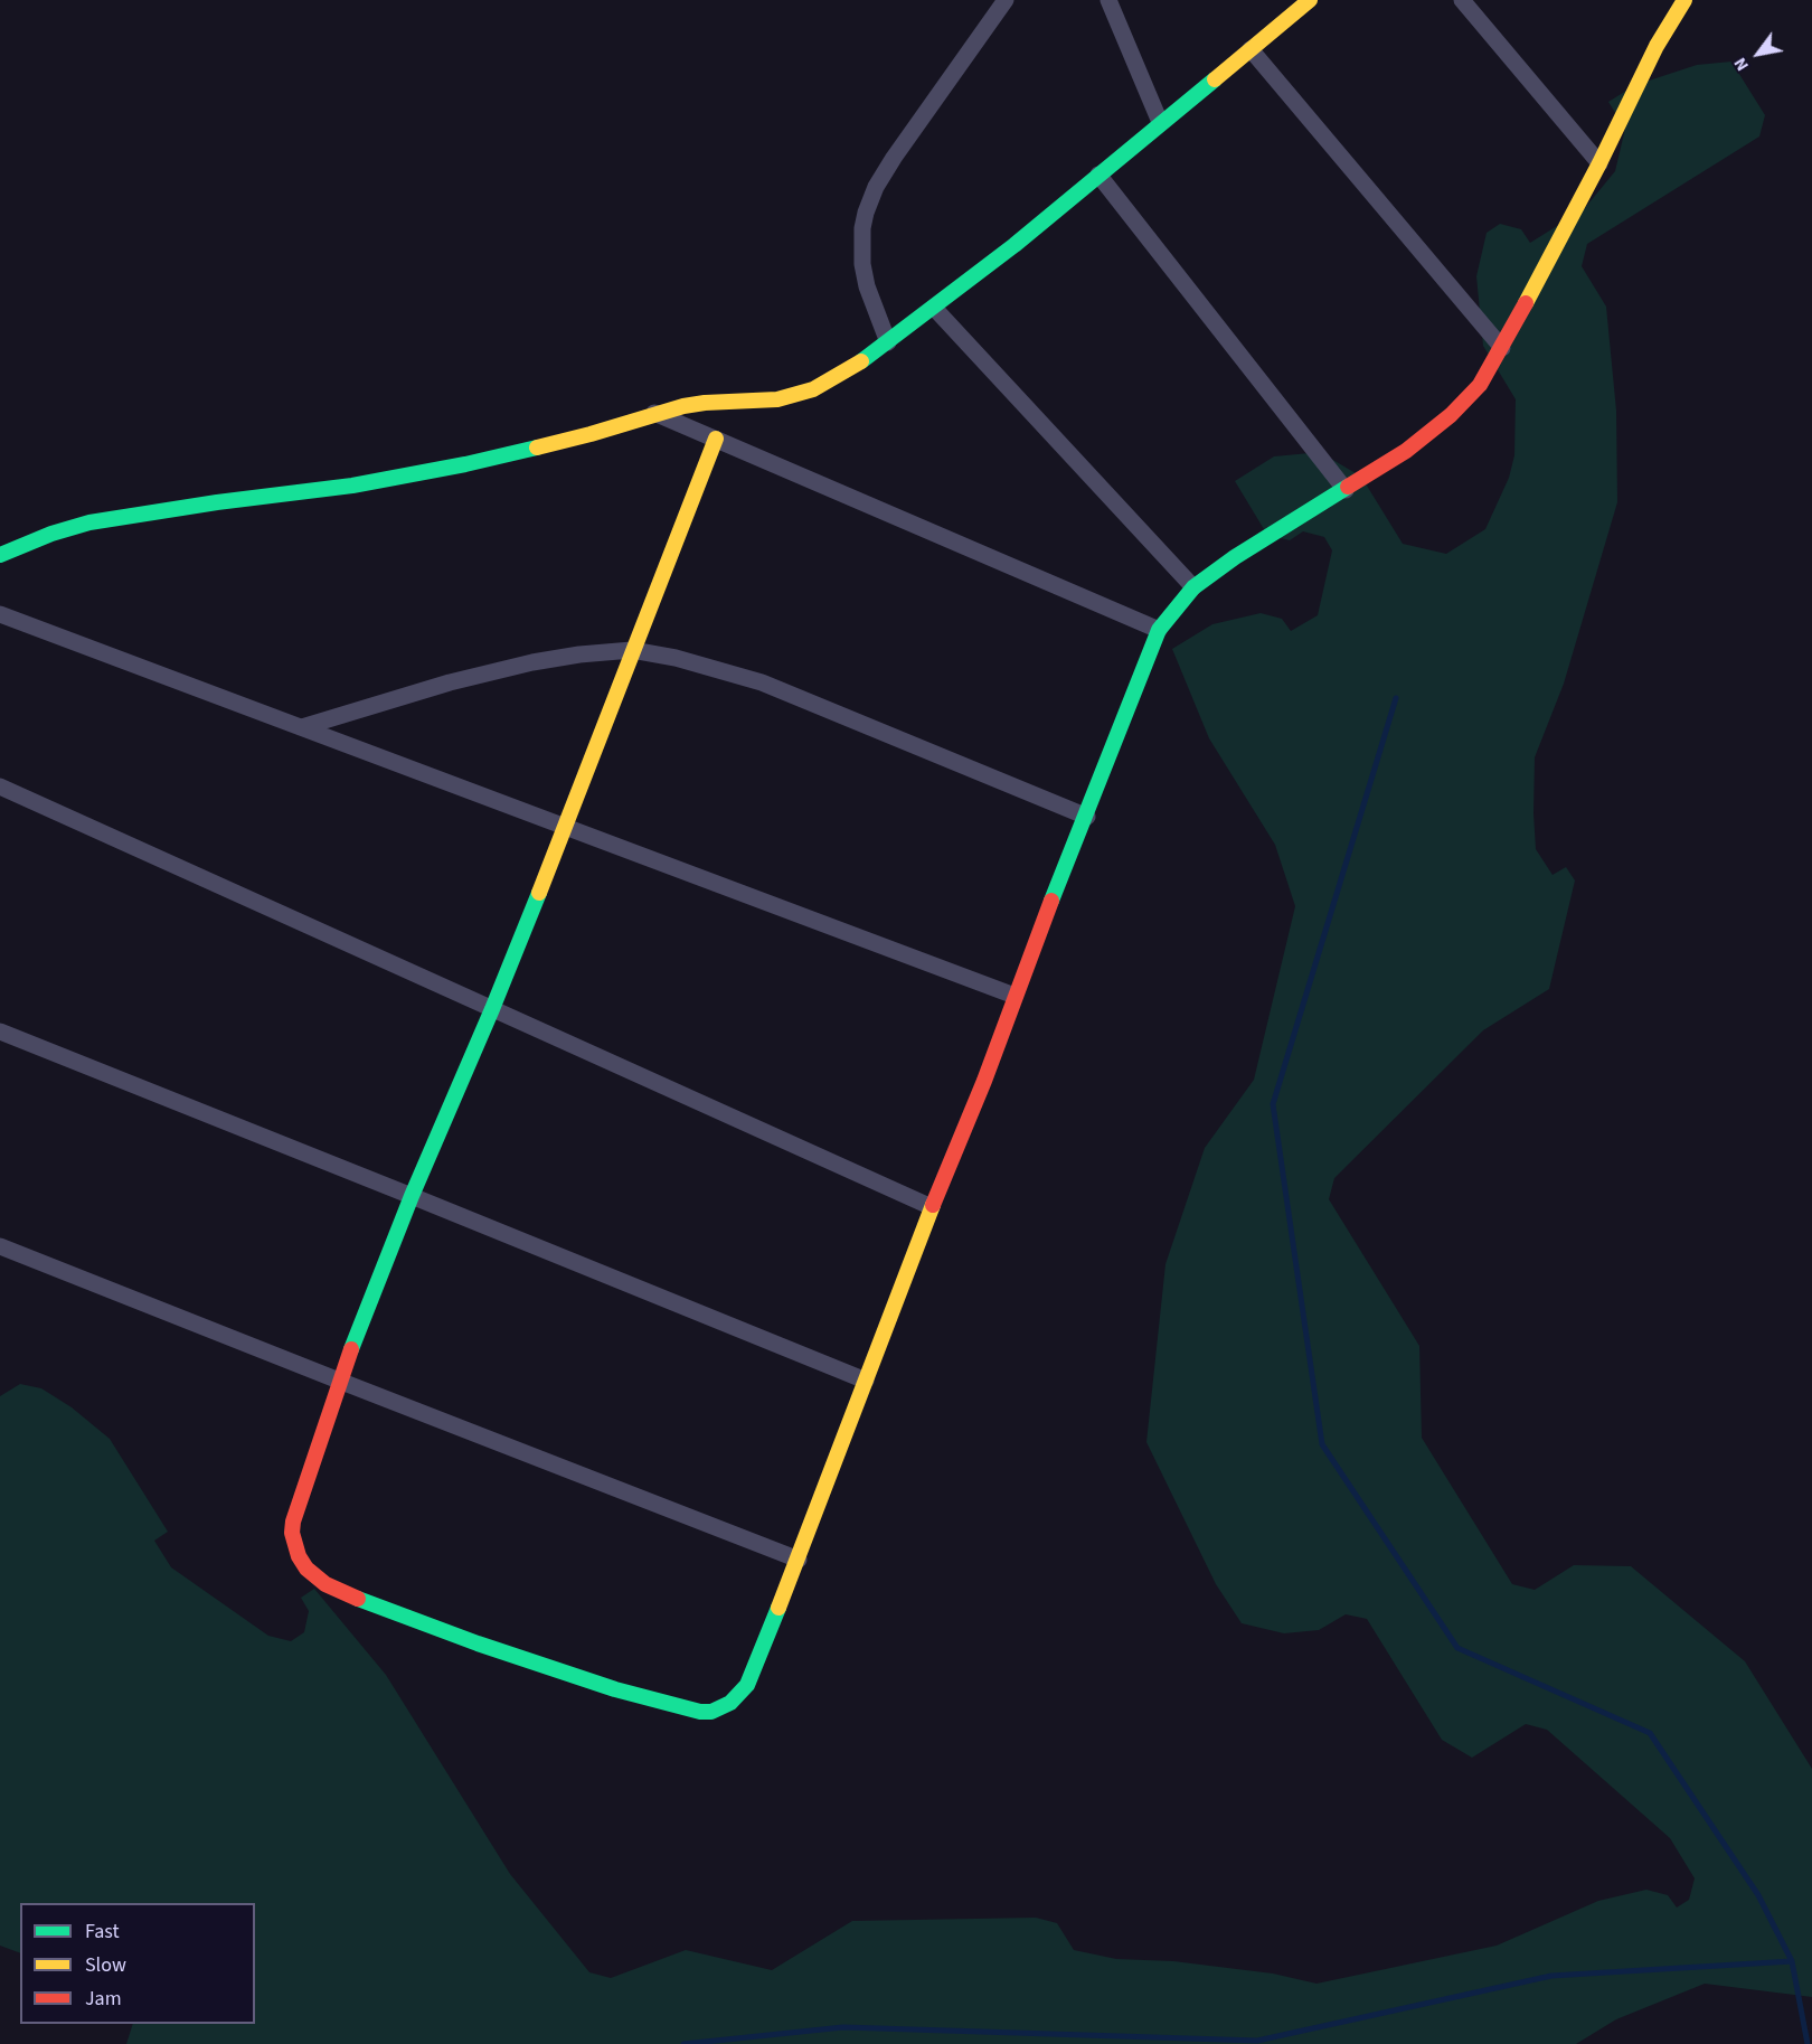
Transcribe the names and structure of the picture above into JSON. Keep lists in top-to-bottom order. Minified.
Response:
{"legend":["Fast","Slow","Jam"],"north":"bottom left"}
